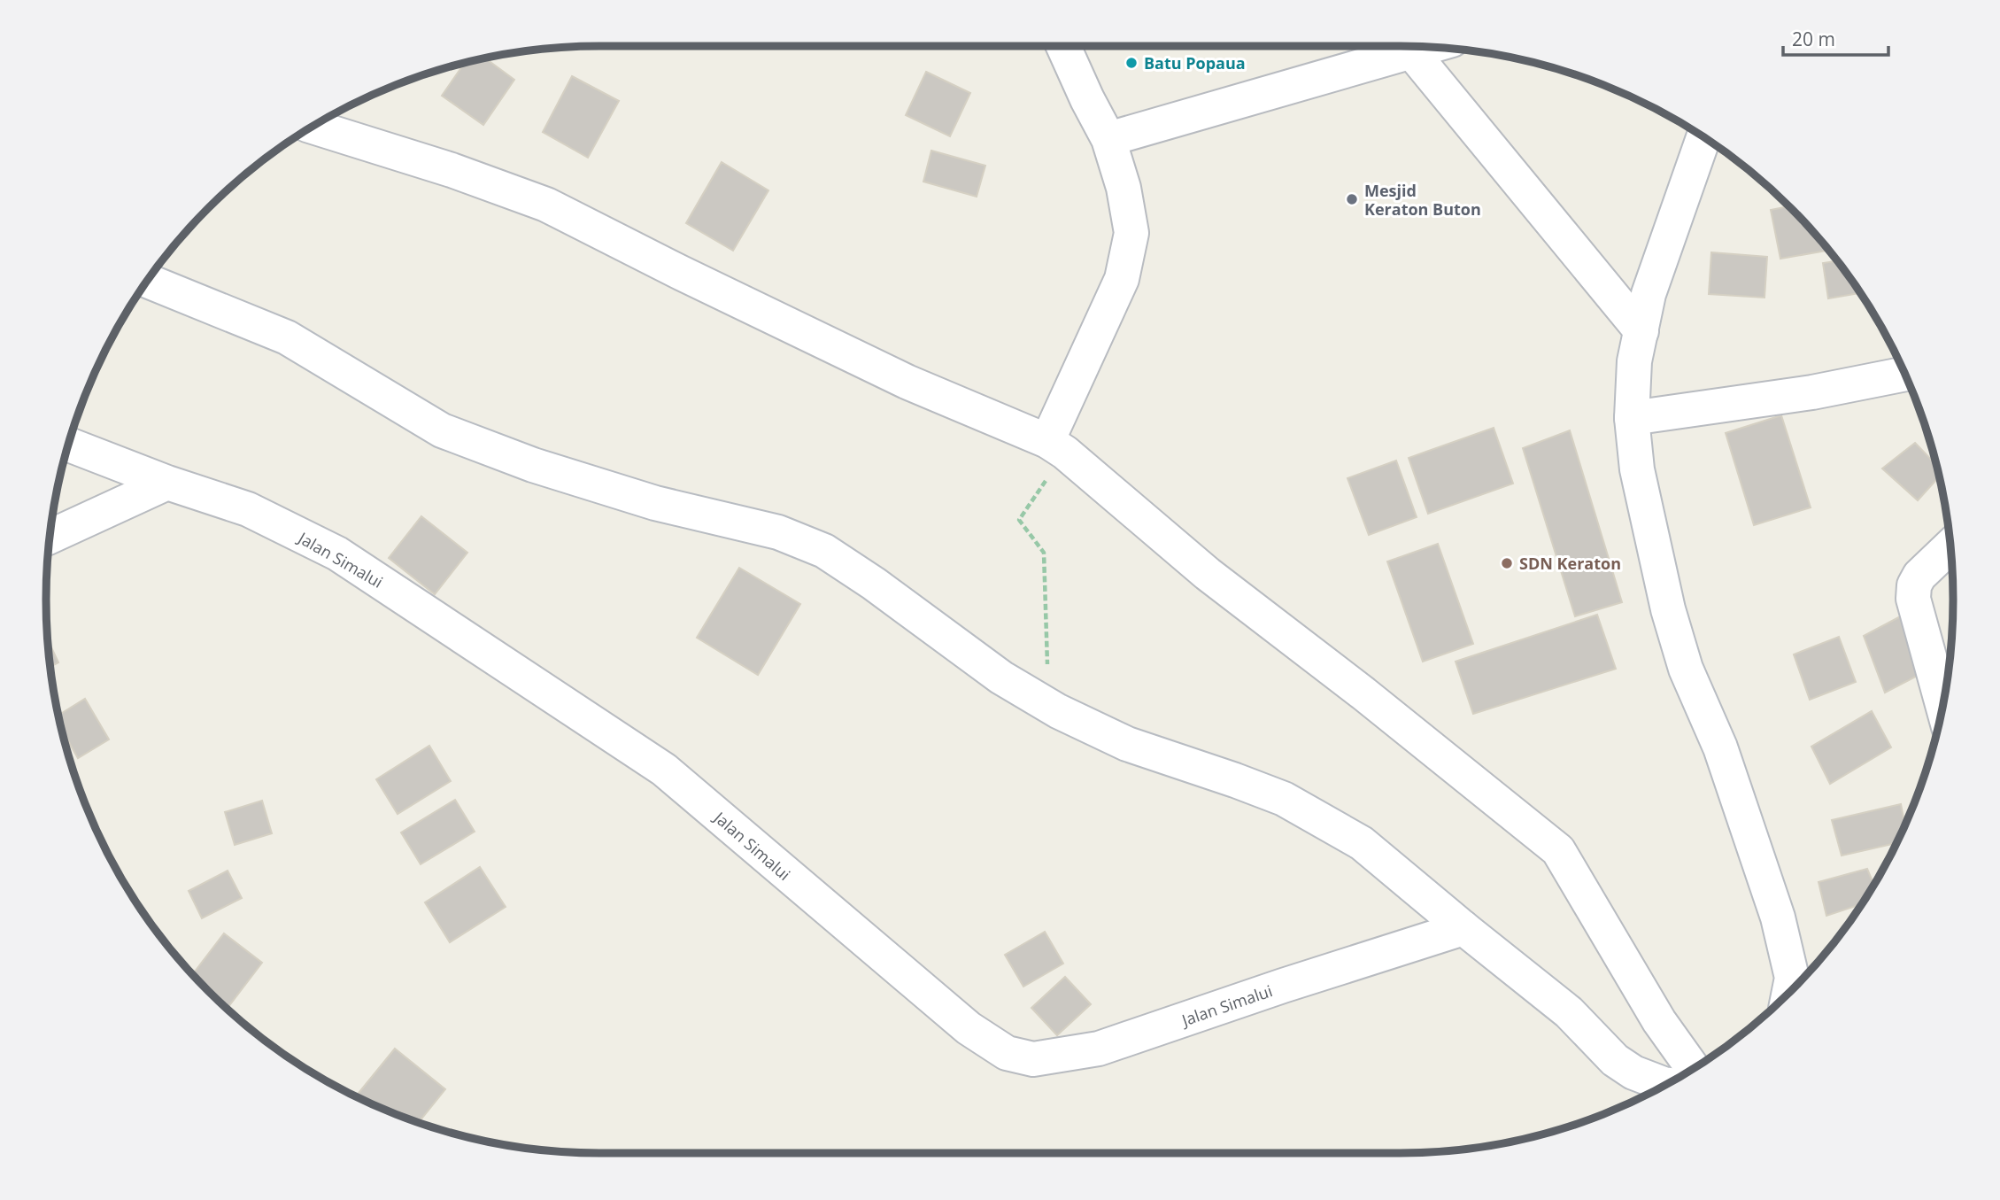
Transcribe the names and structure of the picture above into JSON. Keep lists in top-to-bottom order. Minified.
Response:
{"streets":{"street":["Jalan Simalui"]},"places":["Batu Popaua","Mesjid Keraton Buton","SDN Keraton"],"scale_bar":"20 m"}
